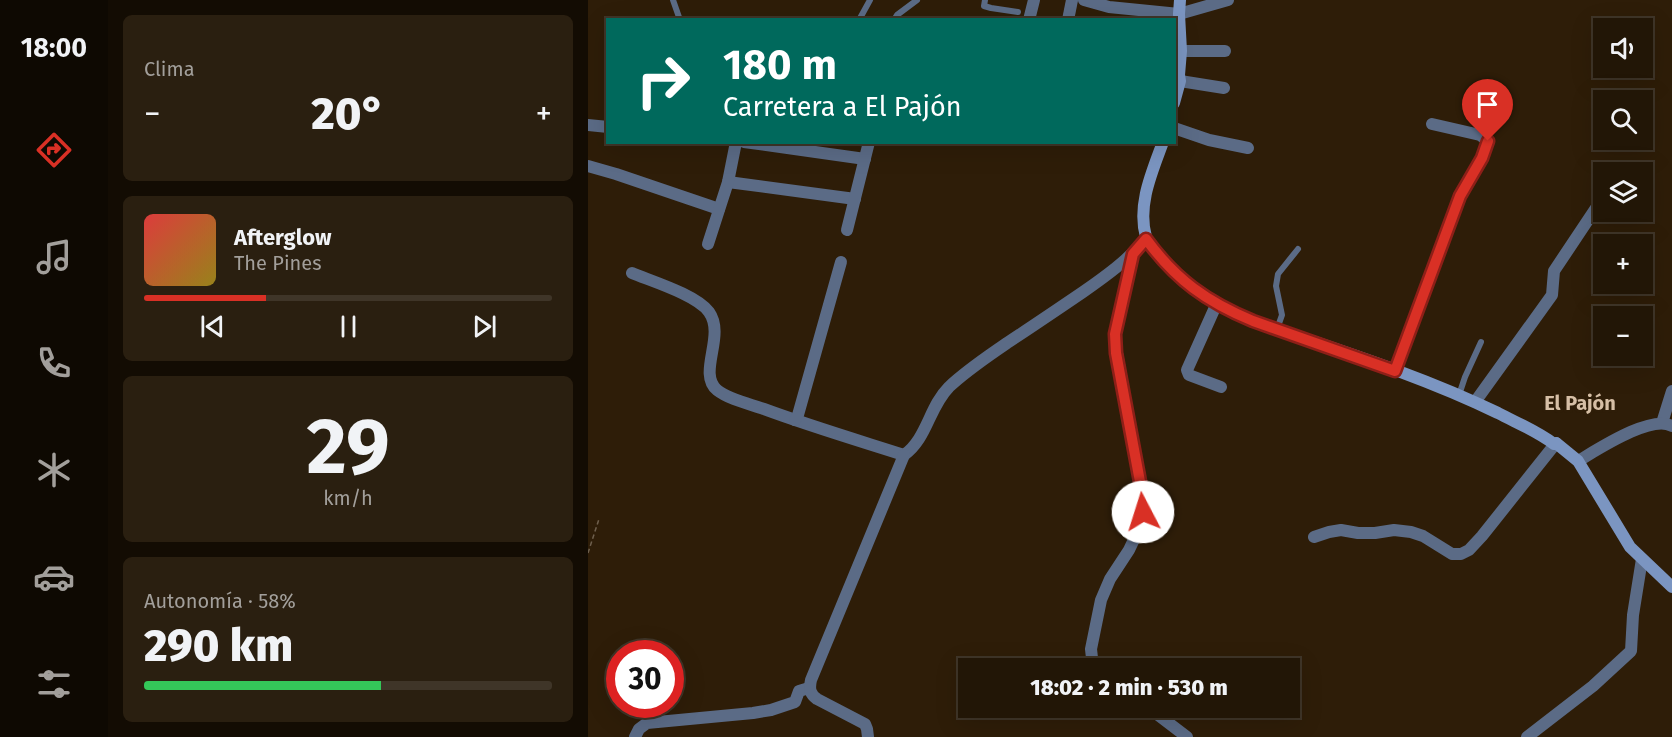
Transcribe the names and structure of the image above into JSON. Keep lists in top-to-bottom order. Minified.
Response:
{"districts":["El Pajón"],"page":{"tabs":"18:00","tile":["Clima",["29","km/h"],["Autonomía · 58%","290 km"]],"map_buttons":["+","−"],"turn":["180 m","Carretera a El Pajón"],"heat":["−","20°","+"],"song":["Afterglow","The Pines"],"limit":"30","trip":"18:02 · 2 min · 530 m"}}
